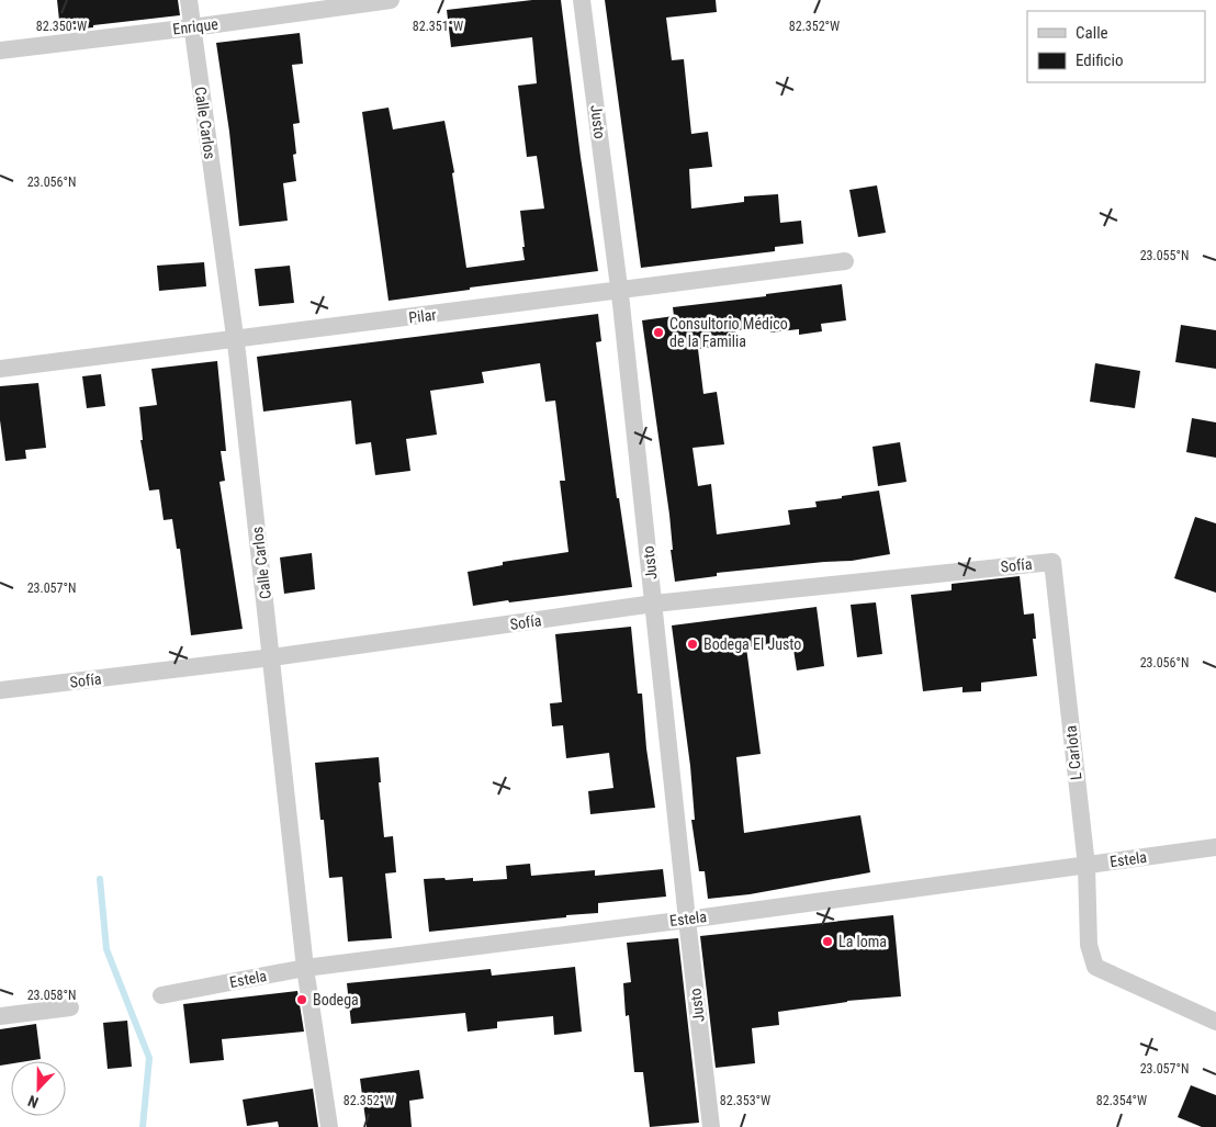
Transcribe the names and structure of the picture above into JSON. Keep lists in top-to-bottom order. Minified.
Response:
{"streets":{"street":["Enrique","Justo","Calle Carlos","Pilar","Sofía","L Carlota","Estela"]},"crossings":[["Enrique","Calle Carlos"],["Justo","Pilar"],["Justo","Sofía"],["Justo","Estela"],["Calle Carlos","Pilar"],["Calle Carlos","Sofía"],["Calle Carlos","Estela"],["Sofía","L Carlota"],["L Carlota","Estela"]],"places":["Consultorio Médico de la Familia","Bodega El Justo","La loma","Bodega"],"legend":["Calle","Edificio"],"north":"bottom","coordinates":["82.350°W","82.351°W","82.352°W","23.056°N","23.055°N","23.057°N","23.058°N","82.353°W","82.354°W"]}
